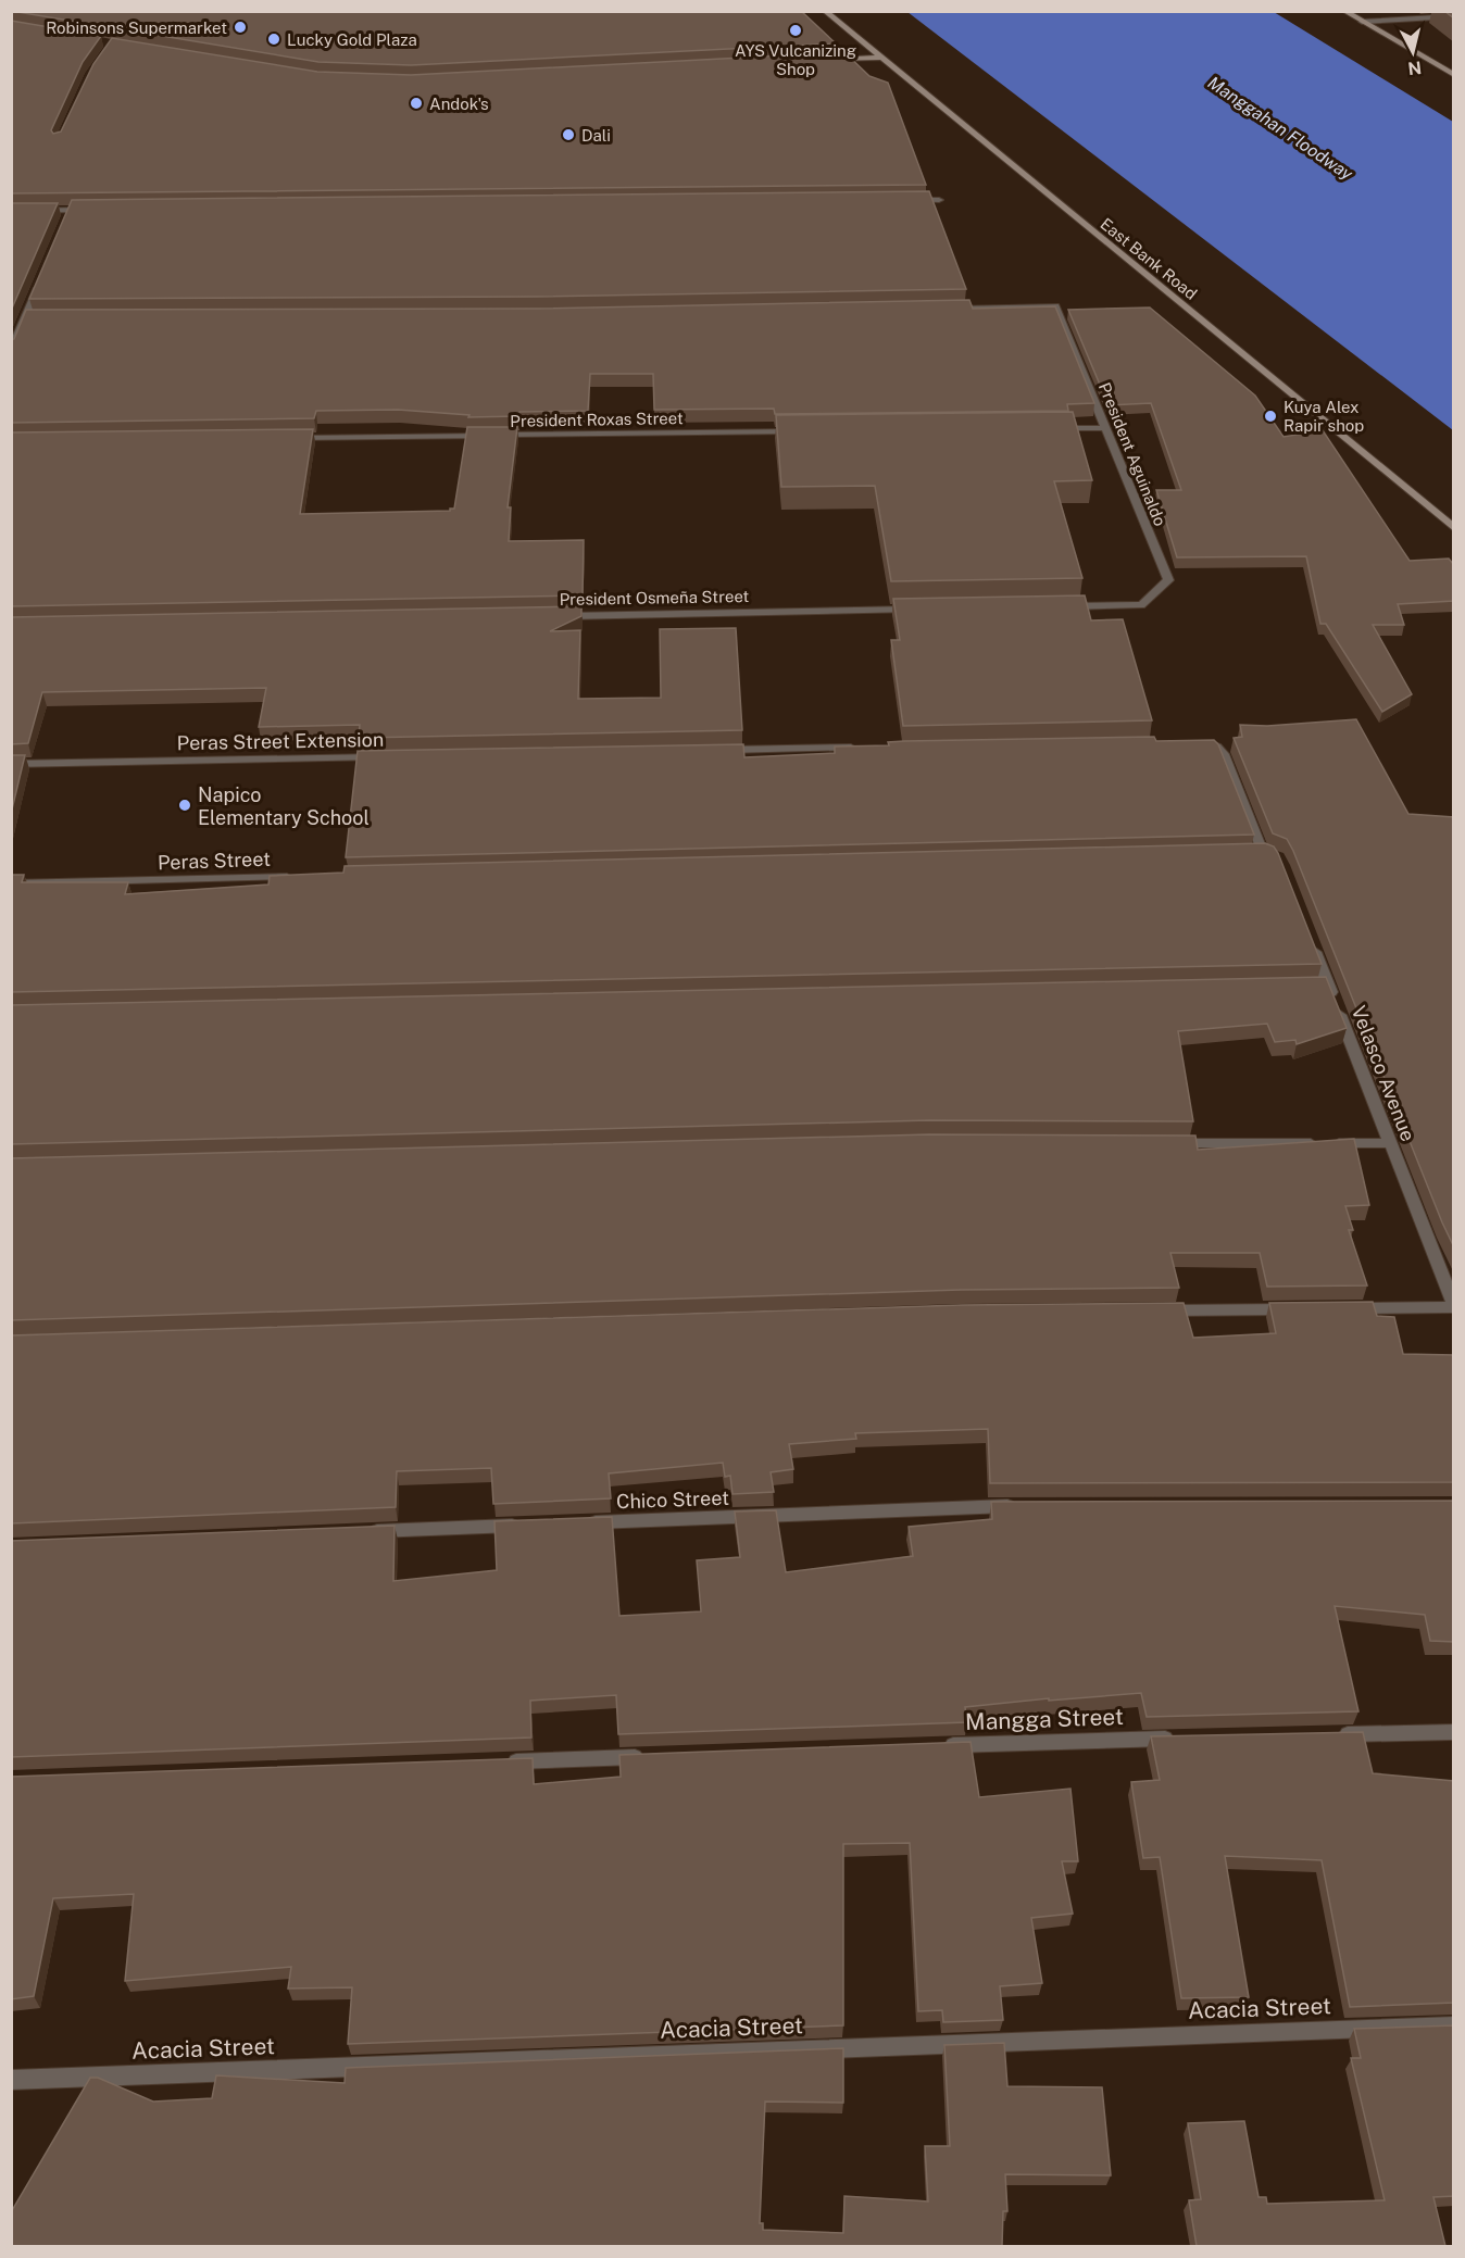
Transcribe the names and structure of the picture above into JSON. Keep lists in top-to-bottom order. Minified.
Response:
{"streets":{"main road":["East Bank Road"],"street":["President Roxas Street","President Aguinaldo","President Osmeña Street","Peras Street Extension","Peras Street","Velasco Avenue","Chico Street","Mangga Street","Acacia Street"]},"water":["Manggahan Floodway"],"places":["Robinsons Supermarket","AYS Vulcanizing Shop","Lucky Gold Plaza","Andok's","Dali","Kuya Alex Rapir shop","Napico Elementary School"],"north":"bottom"}
